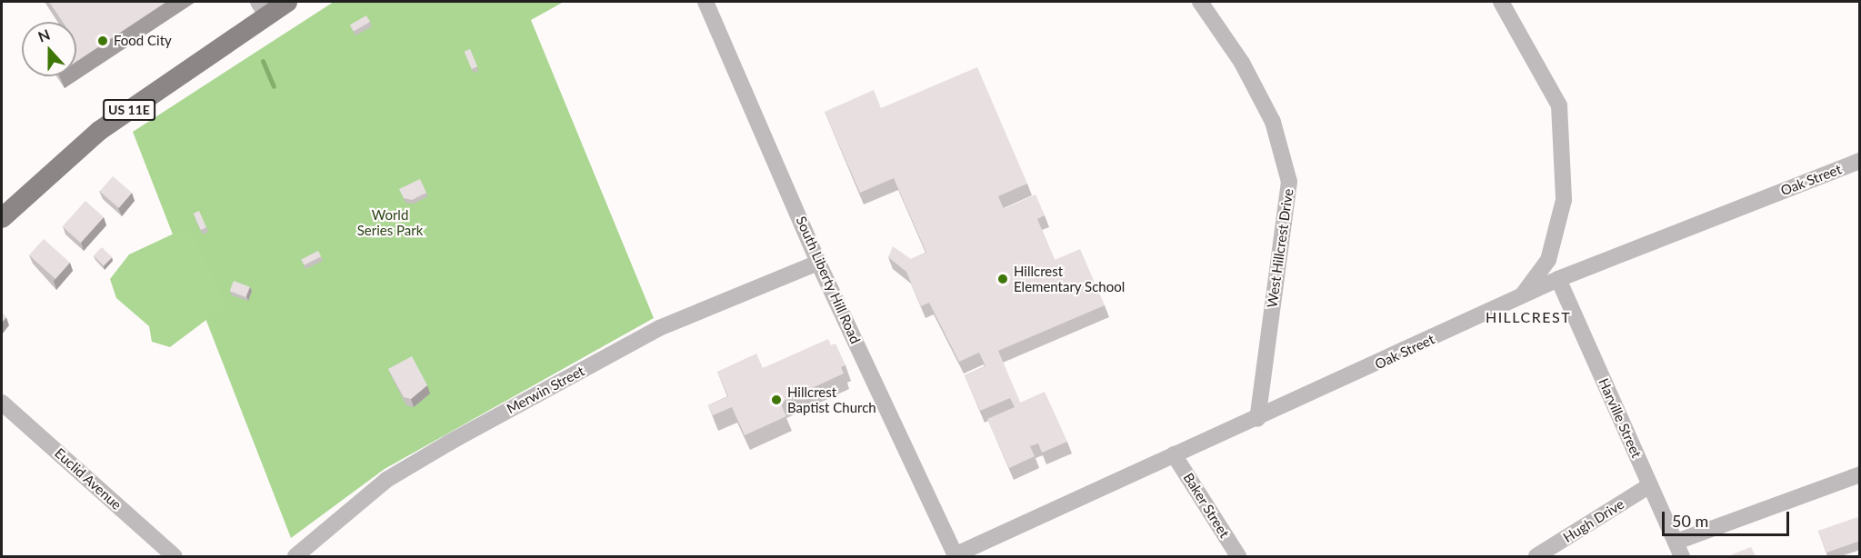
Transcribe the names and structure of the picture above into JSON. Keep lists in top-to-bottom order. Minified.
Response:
{"streets":{"main road":["US 11E"],"street":["Oak Street","West Hillcrest Drive","South Liberty Hill Road","Merwin Street","Harville Street","Euclid Avenue","Baker Street","Hugh Drive"]},"crossings":[["Oak Street","West Hillcrest Drive"],["Oak Street","South Liberty Hill Road"],["Oak Street","Harville Street"],["Oak Street","Baker Street"],["South Liberty Hill Road","Merwin Street"],["Harville Street","Hugh Drive"]],"districts":["HILLCREST"],"parks":["World Series Park"],"places":["Food City","Hillcrest Elementary School","Hillcrest Baptist Church"],"scale_bar":"50 m","north":"top"}
